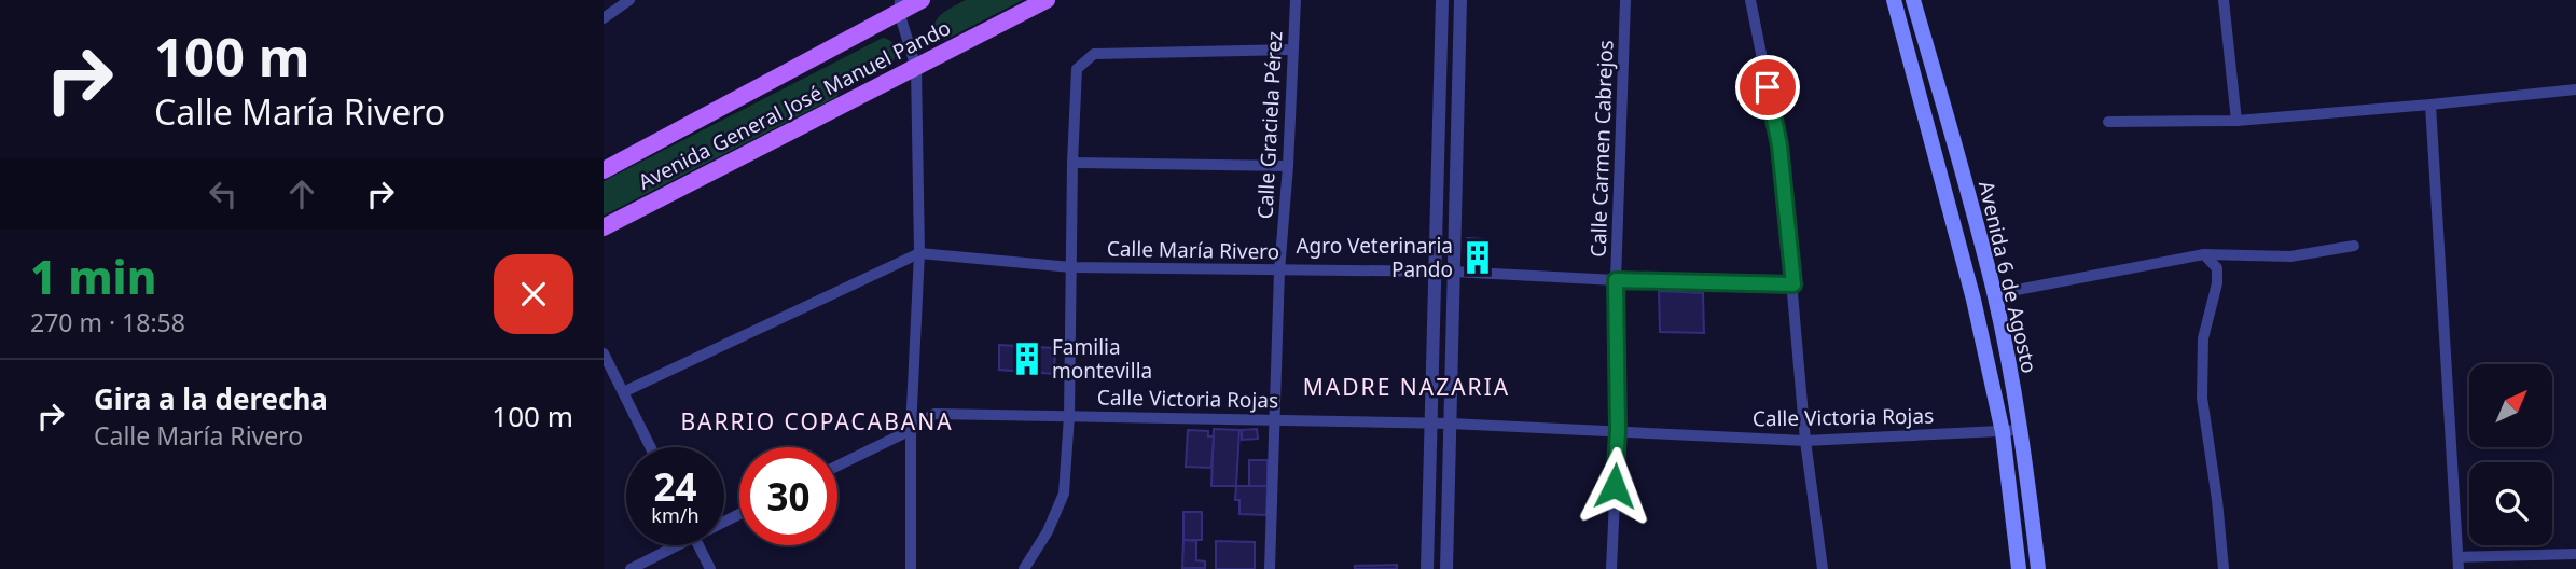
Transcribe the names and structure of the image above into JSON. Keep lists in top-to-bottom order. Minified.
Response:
{"streets":{"main road":["Avenida General José Manuel Pando","Avenida 6 de Agosto"],"street":["Calle Graciela Pérez","Calle Carmen Cabrejos","Calle María Rivero","Calle Victoria Rojas"]},"crossings":[["Calle Graciela Pérez","Calle María Rivero"],["Calle Graciela Pérez","Calle Victoria Rojas"],["Calle Carmen Cabrejos","Calle María Rivero"],["Calle Carmen Cabrejos","Calle Victoria Rojas"],["Avenida 6 de Agosto","Calle Victoria Rojas"]],"districts":["MADRE NAZARIA","BARRIO COPACABANA"],"places":{"building":["Agro Veterinaria Pando","Familia montevilla"]},"north":"top right","page":{"turn":["100 m","Calle María Rivero"],"heading":["1 min","270 m · 18:58"],"list":[{"name":"Gira a la derecha","note":"Calle María Rivero","value":"100 m"}],"speed":"24 km/h","limit":"30"}}
